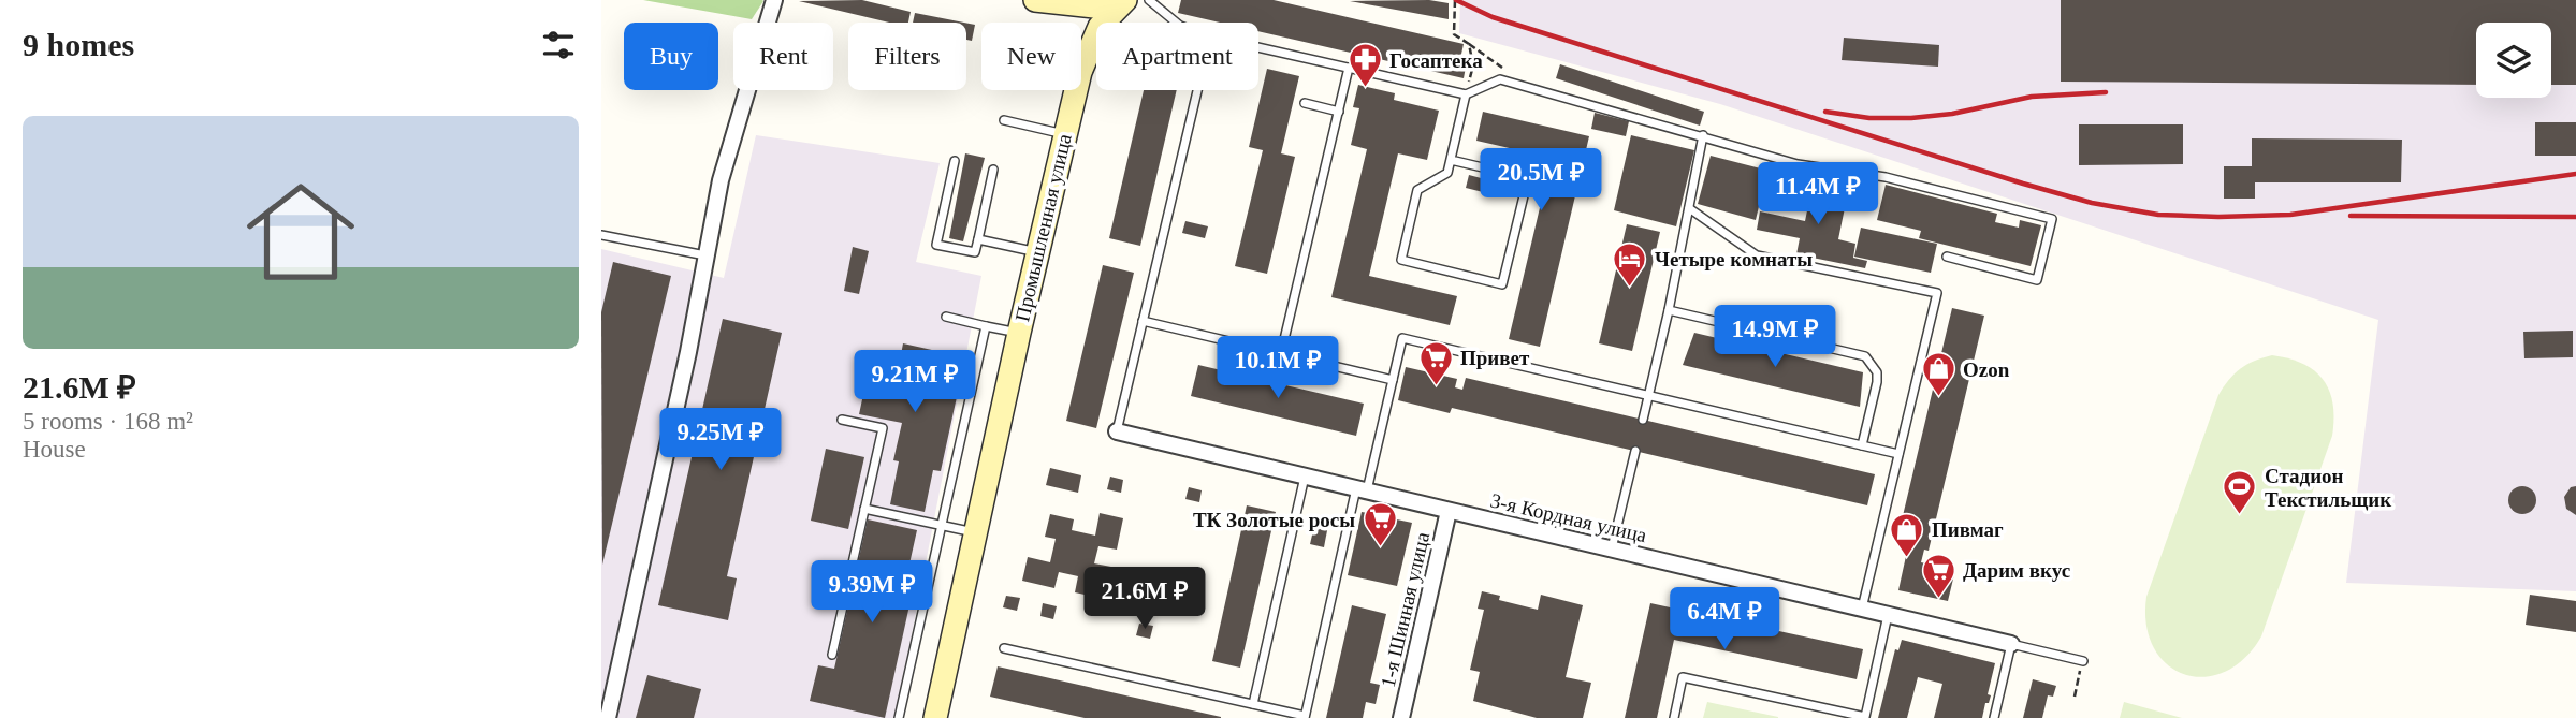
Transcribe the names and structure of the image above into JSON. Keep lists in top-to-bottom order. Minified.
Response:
{"streets":{"main road":["Промышленная улица"],"street":["3-я Кордная улица","1-я Шинная улица"]},"crossings":[["3-я Кордная улица","1-я Шинная улица"]],"places":{"pharmacy":["Госаптека"],"hotel":["Четыре комнаты"],"supermarket":["Привет","ТК Золотые росы","Дарим вкус"],"shop":["Ozon","Пивмаг"],"sports":["Стадион Текстильщик"]},"page":{"heading":"9 homes","chip":["Buy","Rent","Filters","New","Apartment"],"list":[{"name":"21.6M ₽","note":"5 rooms · 168 m² · House"}],"price":["20.5M ₽","11.4M ₽","14.9M ₽","10.1M ₽","9.21M ₽","9.25M ₽","9.39M ₽","21.6M ₽","6.4M ₽"]}}
